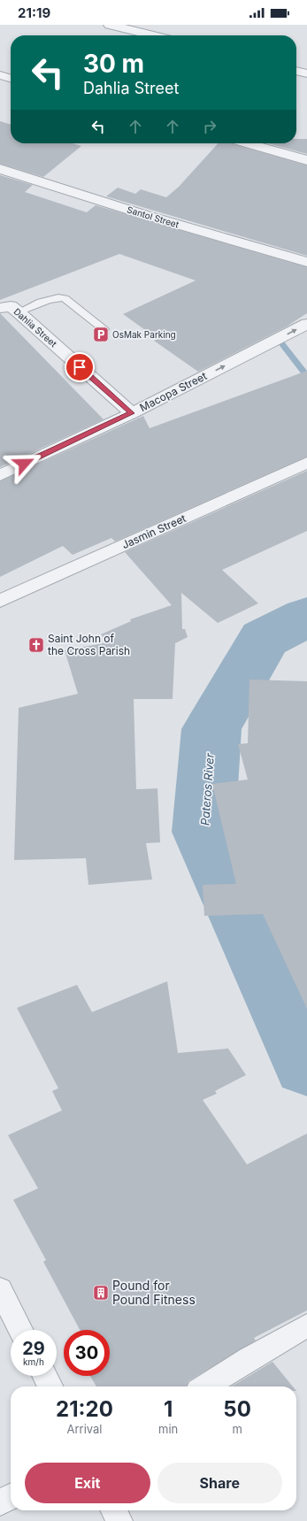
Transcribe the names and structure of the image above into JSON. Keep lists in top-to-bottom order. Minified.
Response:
{"streets":{"street":["Santol Street","Dahlia Street","Macopa Street","Jasmin Street"]},"crossings":[["Dahlia Street","Macopa Street"]],"one_way":["Macopa Street"],"water":["Pateros River"],"places":{"parking":["OsMak Parking"],"church":["Saint John of the Cross Parish"],"building":["Pound for Pound Fitness"]},"page":{"status":"21:19","turn":["30 m","Dahlia Street"],"speed":"29 km/h","limit":"30","eta":["21:20","Arrival","1","min","50","m"],"buttons":["Exit","Share"]}}
